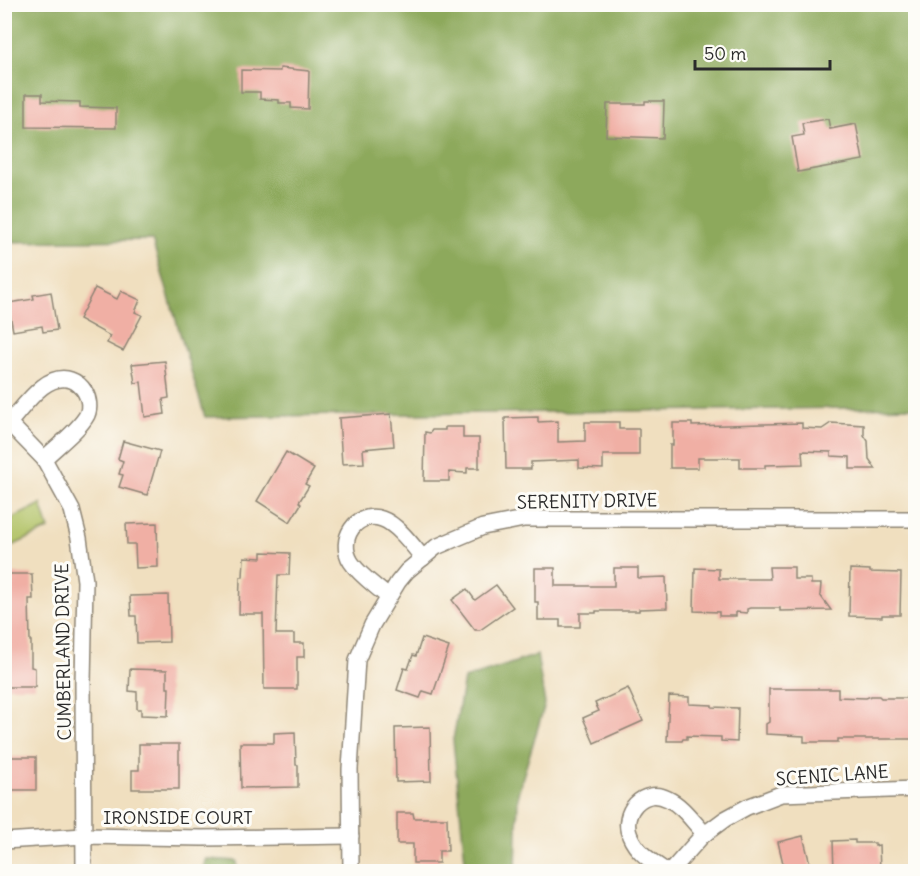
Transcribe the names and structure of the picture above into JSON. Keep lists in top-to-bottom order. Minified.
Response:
{"streets":{"street":["SERENITY DRIVE","CUMBERLAND DRIVE","SCENIC LANE","IRONSIDE COURT"]},"crossings":[["SERENITY DRIVE","IRONSIDE COURT"],["CUMBERLAND DRIVE","IRONSIDE COURT"]],"scale_bar":"50 m"}
